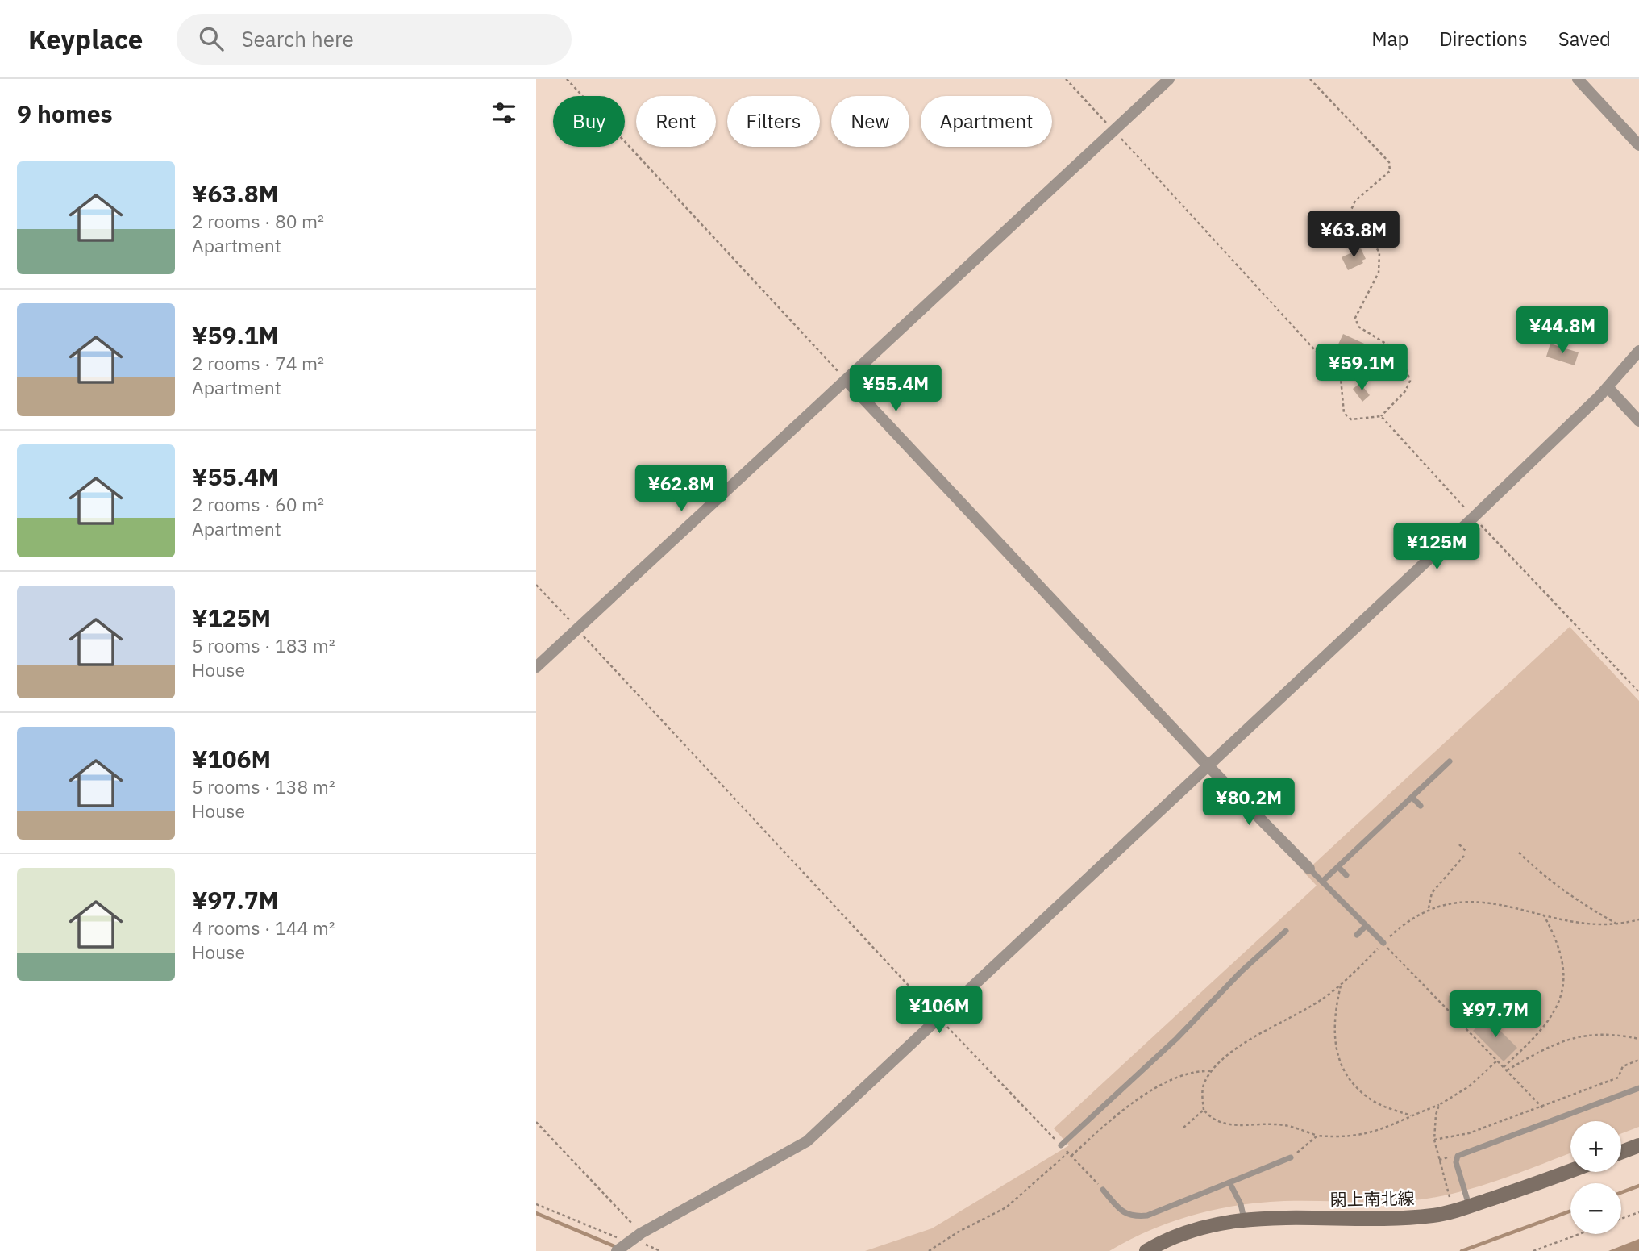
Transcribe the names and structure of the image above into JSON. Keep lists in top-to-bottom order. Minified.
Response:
{"streets":{"street":["閖上南北線"]},"page":{"header":"Keyplace","search":"Search here","nav":["Map","Directions","Saved"],"heading":"9 homes","chip":["Buy","Rent","Filters","New","Apartment"],"list":[{"name":"¥63.8M","note":"2 rooms · 80 m² · Apartment"},{"name":"¥59.1M","note":"2 rooms · 74 m² · Apartment"},{"name":"¥55.4M","note":"2 rooms · 60 m² · Apartment"},{"name":"¥125M","note":"5 rooms · 183 m² · House"},{"name":"¥106M","note":"5 rooms · 138 m² · House"},{"name":"¥97.7M","note":"4 rooms · 144 m² · House"}],"price":["¥63.8M","¥44.8M","¥59.1M","¥55.4M","¥62.8M","¥125M","¥80.2M","¥106M","¥97.7M"],"map_buttons":["+","−"]}}
